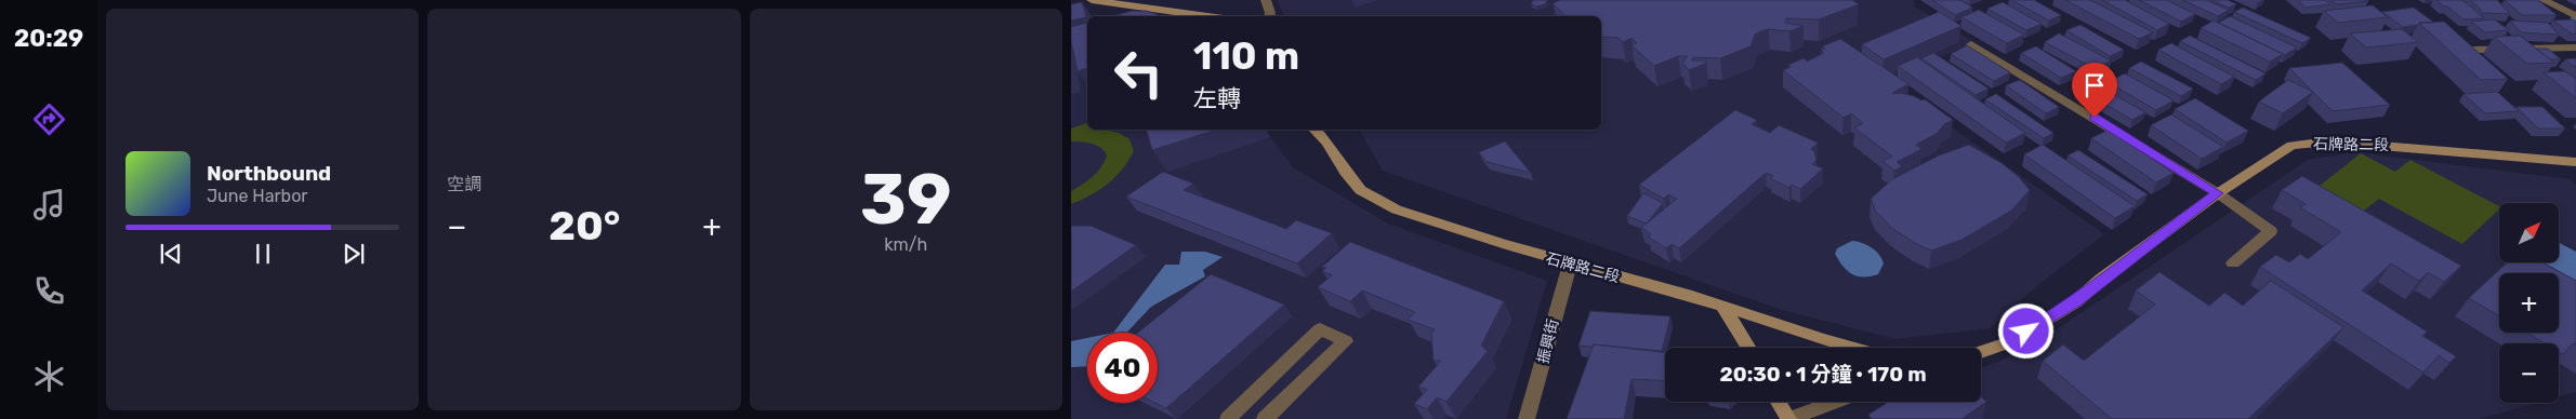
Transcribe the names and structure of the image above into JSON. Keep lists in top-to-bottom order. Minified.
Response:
{"streets":{"street":["石牌路二段","振興街"]},"crossings":[["石牌路二段","振興街"]],"north":"top right","page":{"tabs":"20:29","tile":["空調",["39","km/h"]],"turn":["110 m","左轉"],"song":["Northbound","June Harbor"],"map_buttons":["+","−"],"heat":["−","20°","+"],"limit":"40","trip":"20:30 · 1 分鐘 · 170 m"}}
